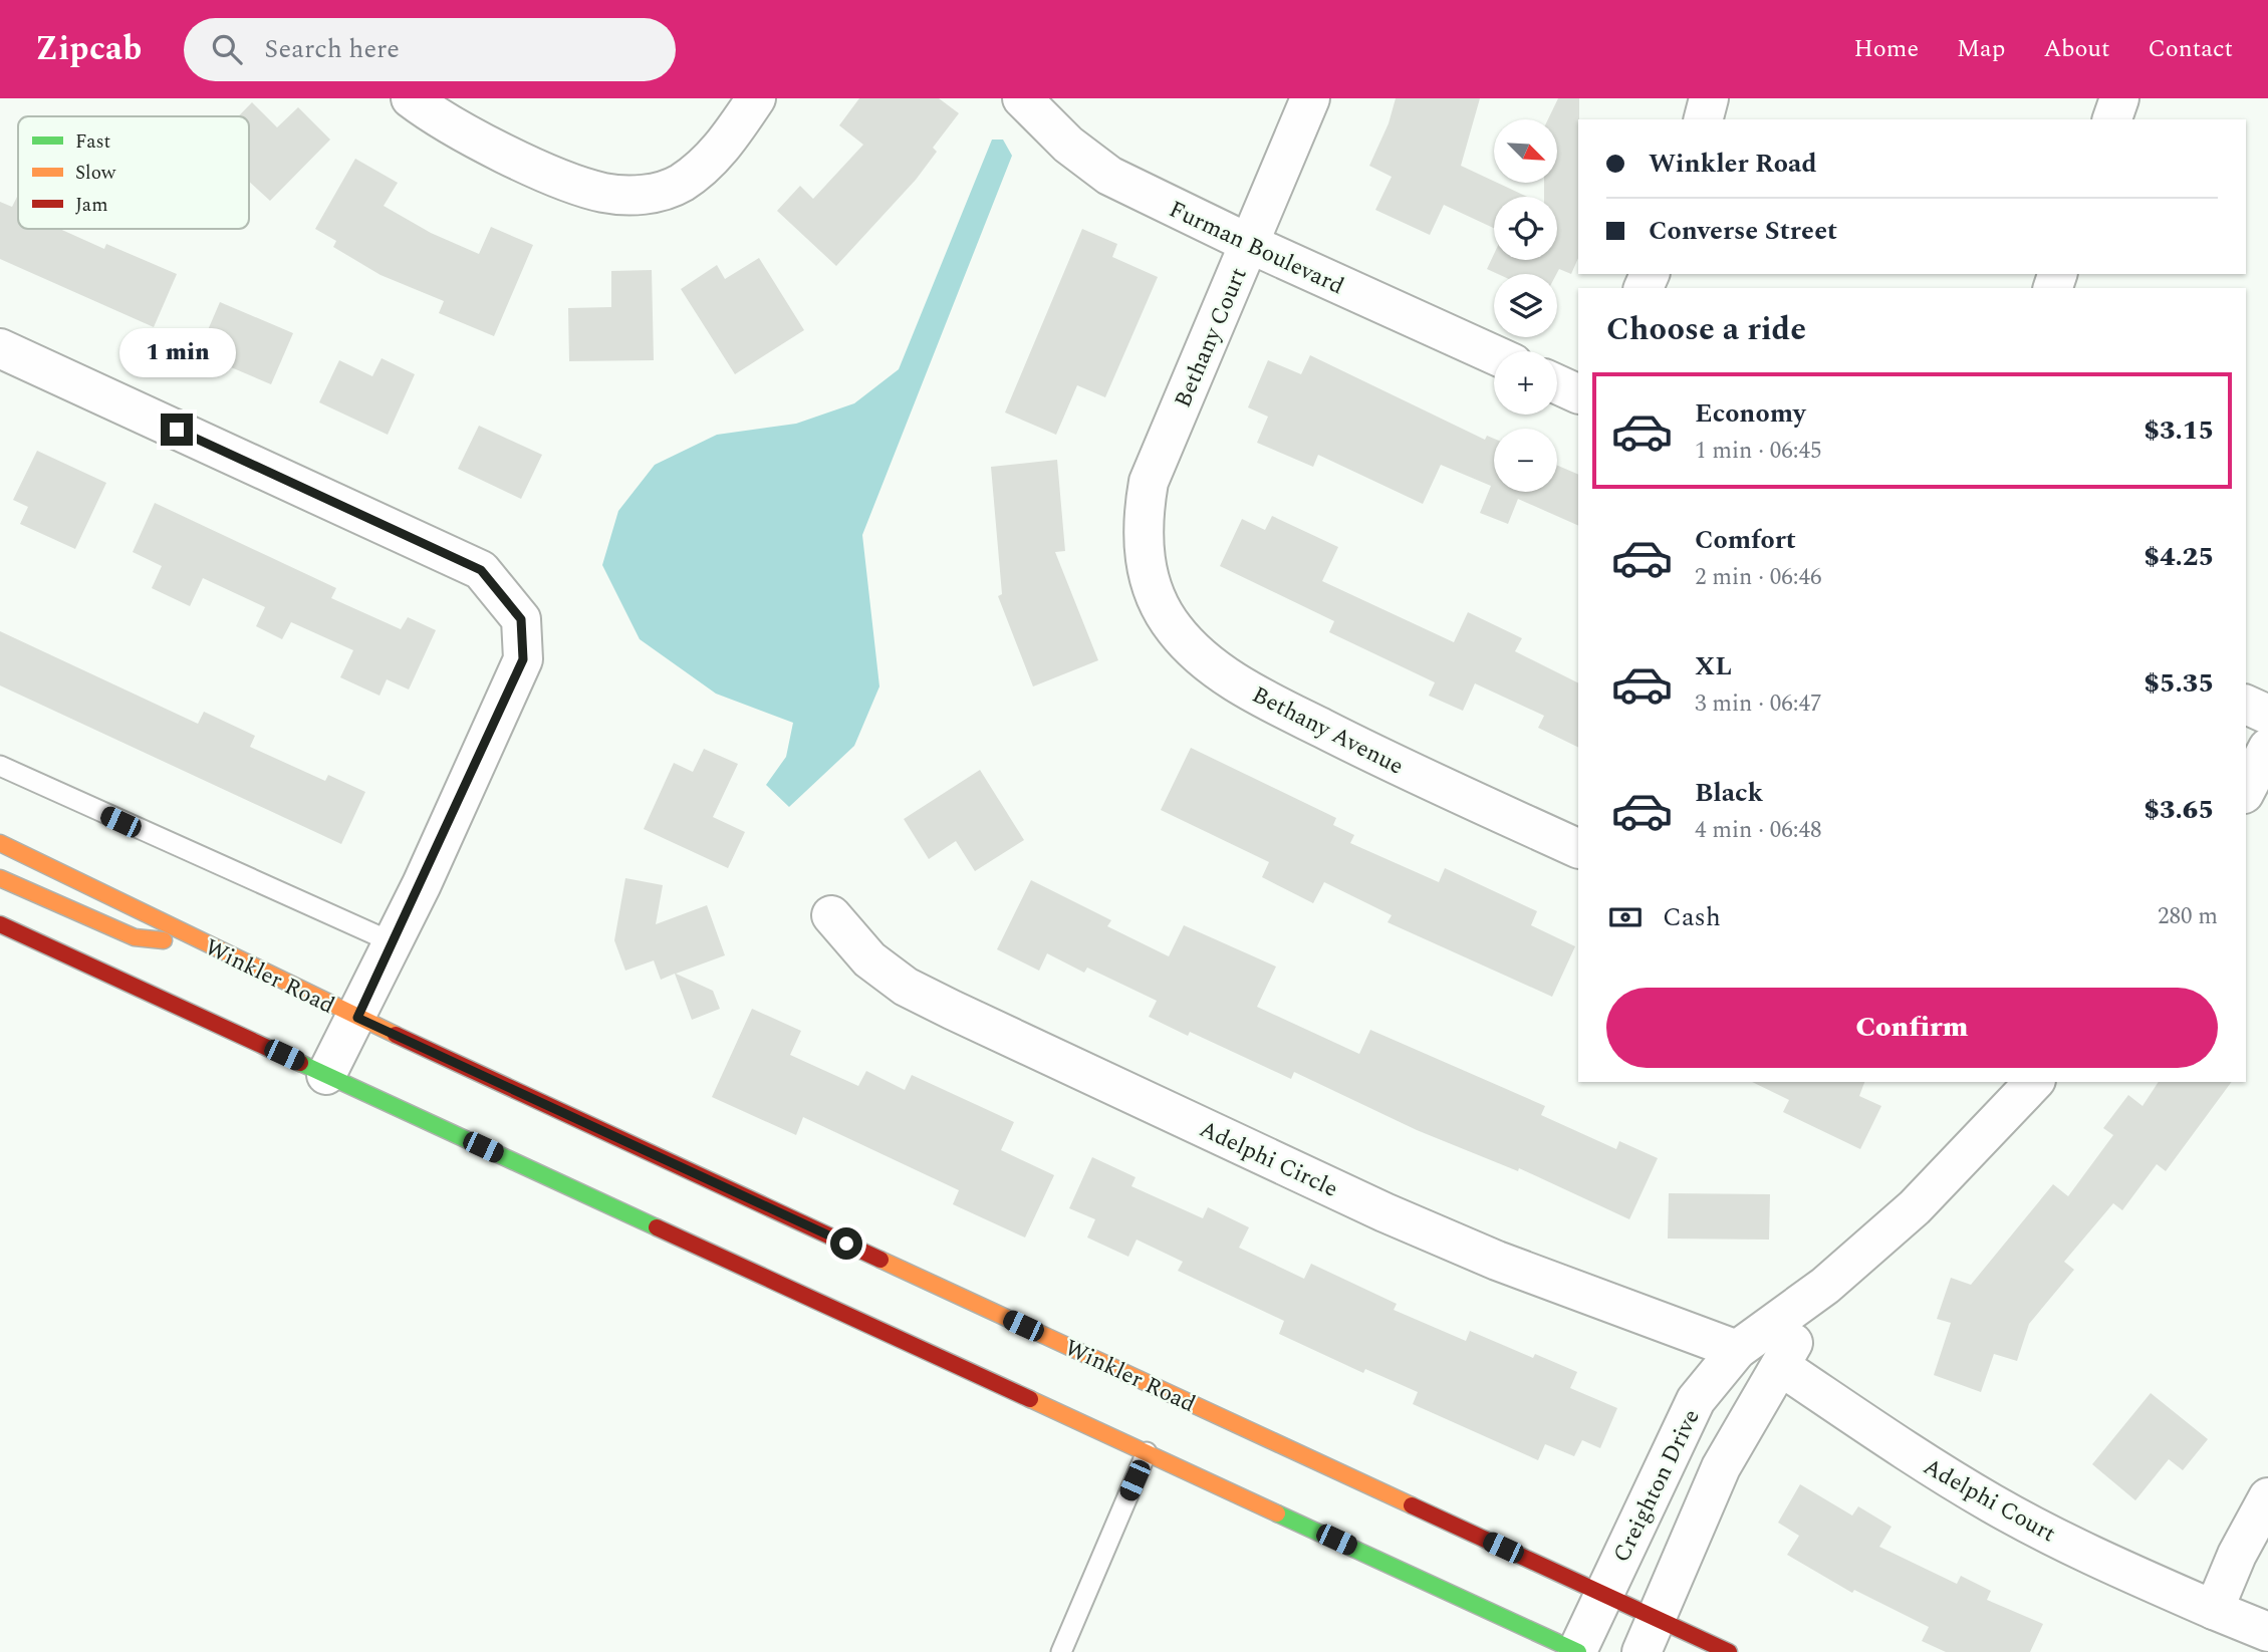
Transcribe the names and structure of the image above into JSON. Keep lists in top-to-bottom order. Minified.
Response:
{"streets":{"street":["Furman Boulevard","Bethany Court","Bethany Avenue","Winkler Road","Adelphi Circle","Creighton Drive","Adelphi Court"]},"crossings":[["Furman Boulevard","Bethany Court"],["Bethany Court","Bethany Avenue"],["Winkler Road","Creighton Drive"],["Adelphi Circle","Creighton Drive"],["Creighton Drive","Adelphi Court"]],"legend":["Fast","Slow","Jam"],"north":"bottom right","page":{"header":"Zipcab","search":"Search here","nav":["Home","Map","About","Contact"],"map_buttons":["+","−"],"banner":["Winkler Road","Converse Street"],"heading":"Choose a ride","bubble":"1 min","list":[{"name":"Economy","note":"1 min · 06:45","value":"$3.15"},{"name":"Comfort","note":"2 min · 06:46","value":"$4.25"},{"name":"XL","note":"3 min · 06:47","value":"$5.35"},{"name":"Black","note":"4 min · 06:48","value":"$3.65"}],"pay":["Cash","280 m"],"buttons":"Confirm"}}
